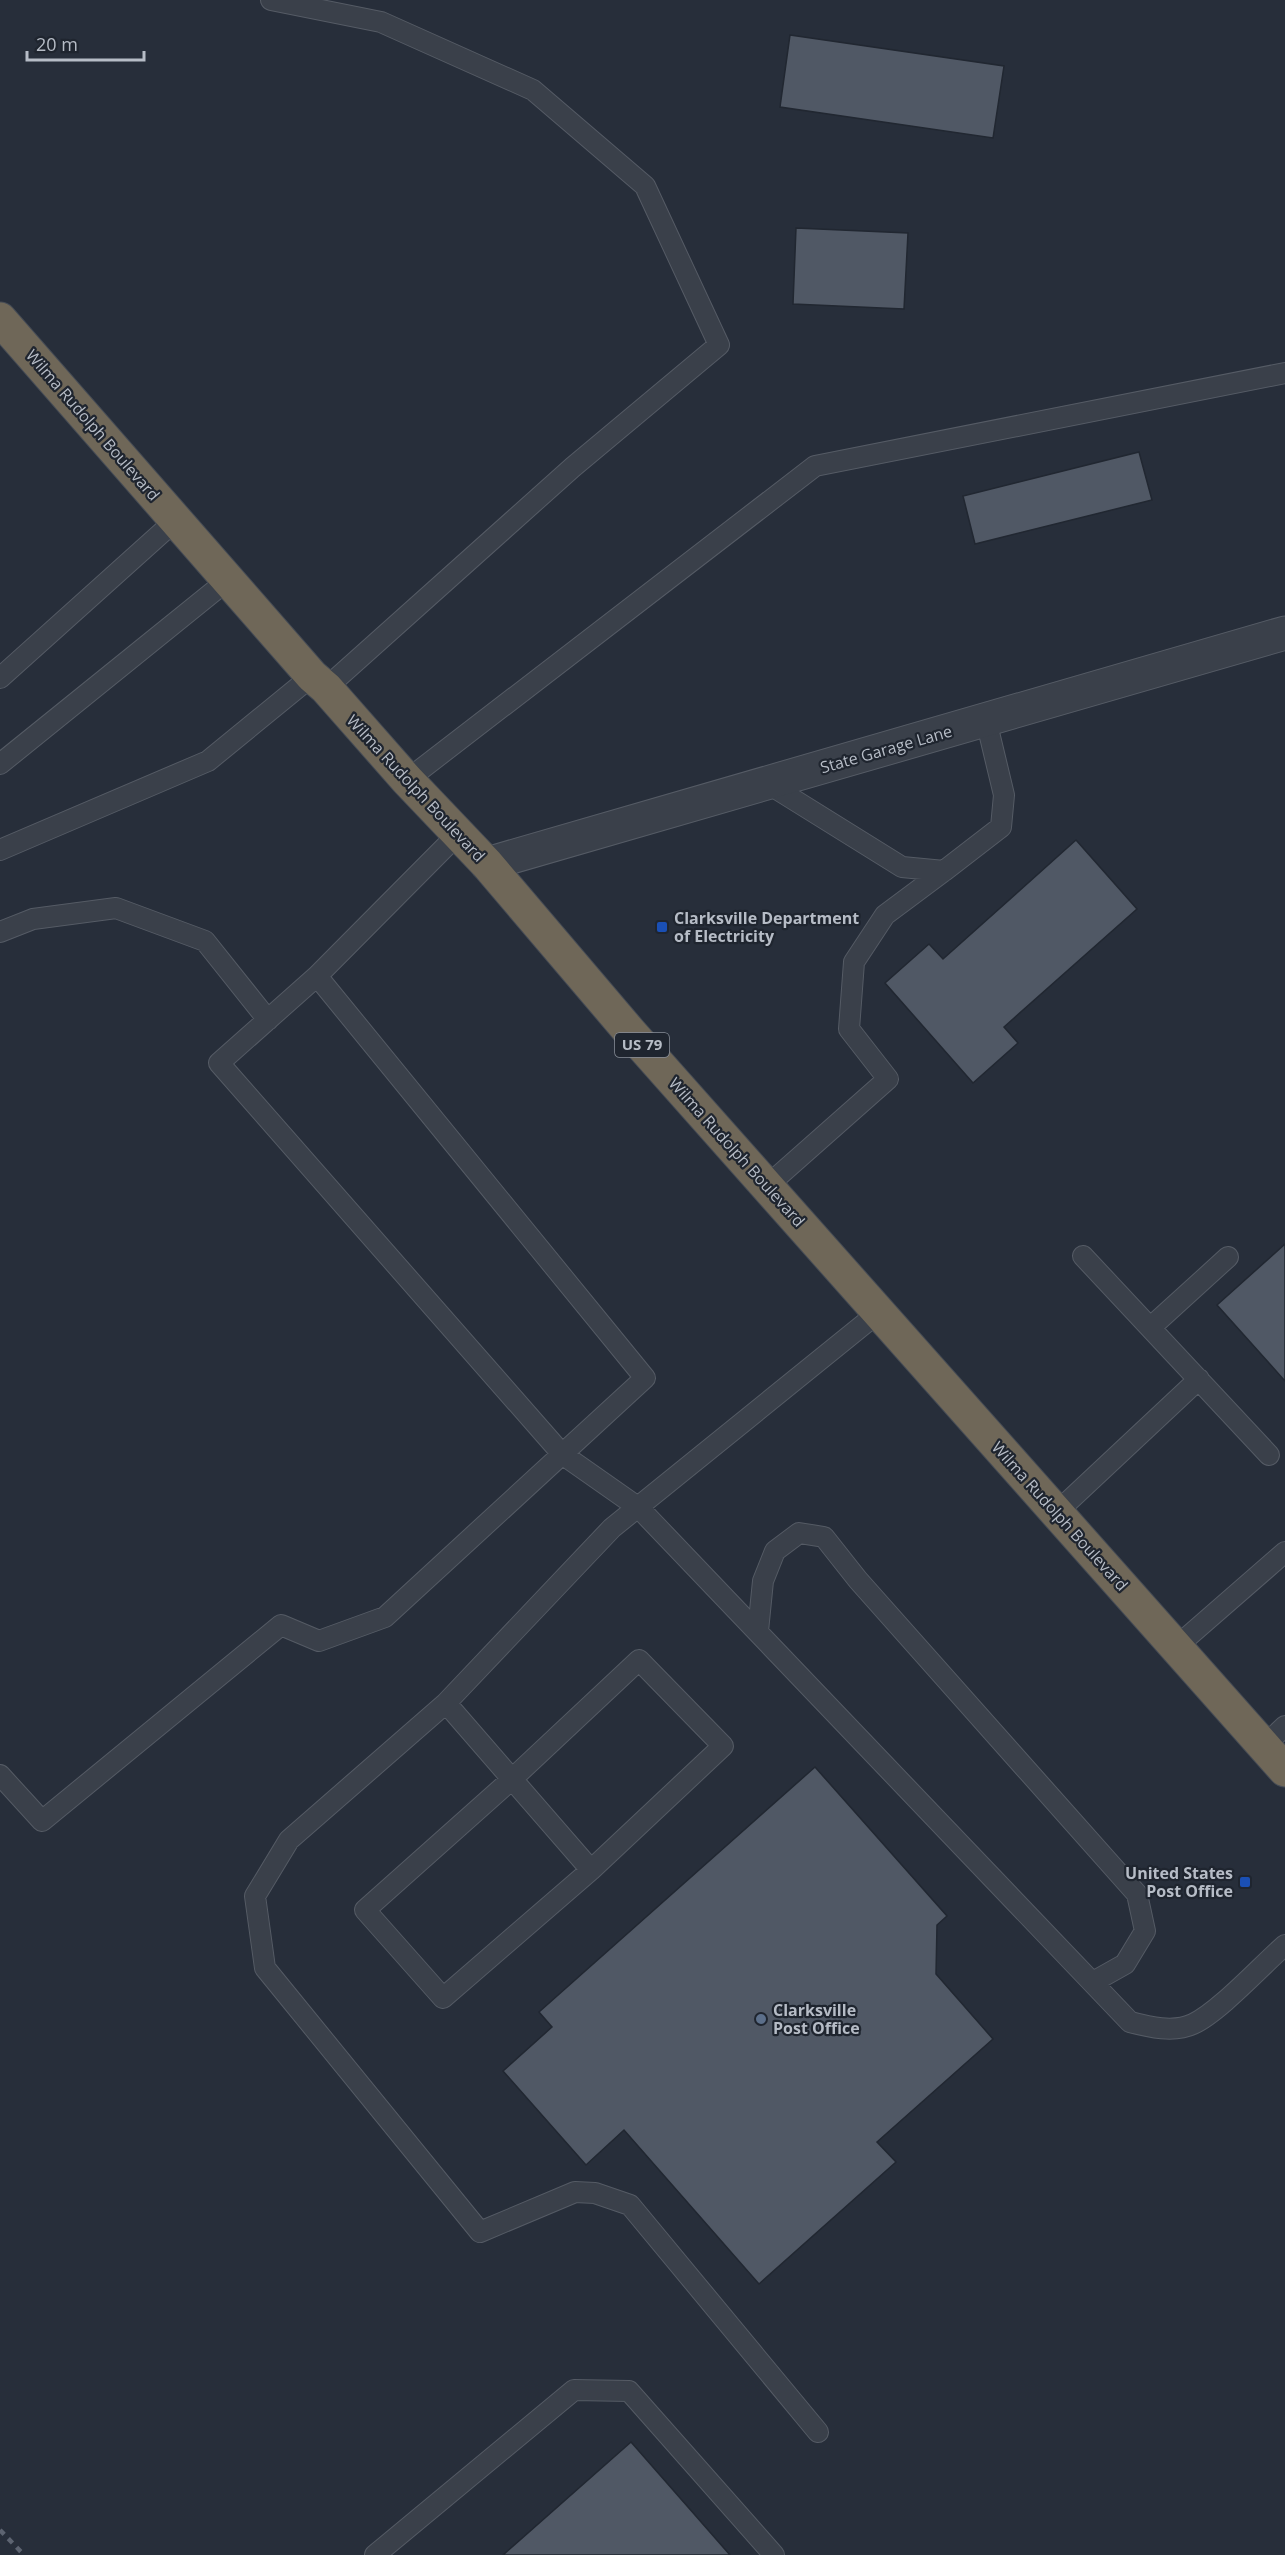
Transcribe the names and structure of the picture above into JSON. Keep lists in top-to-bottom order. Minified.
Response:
{"streets":{"highway":["Wilma Rudolph Boulevard","US 79"],"street":["State Garage Lane"]},"crossings":[["Wilma Rudolph Boulevard","State Garage Lane"]],"places":{"transit":["Clarksville Department of Electricity","United States Post Office"],"other":["Clarksville Post Office"]},"scale_bar":"20 m"}
